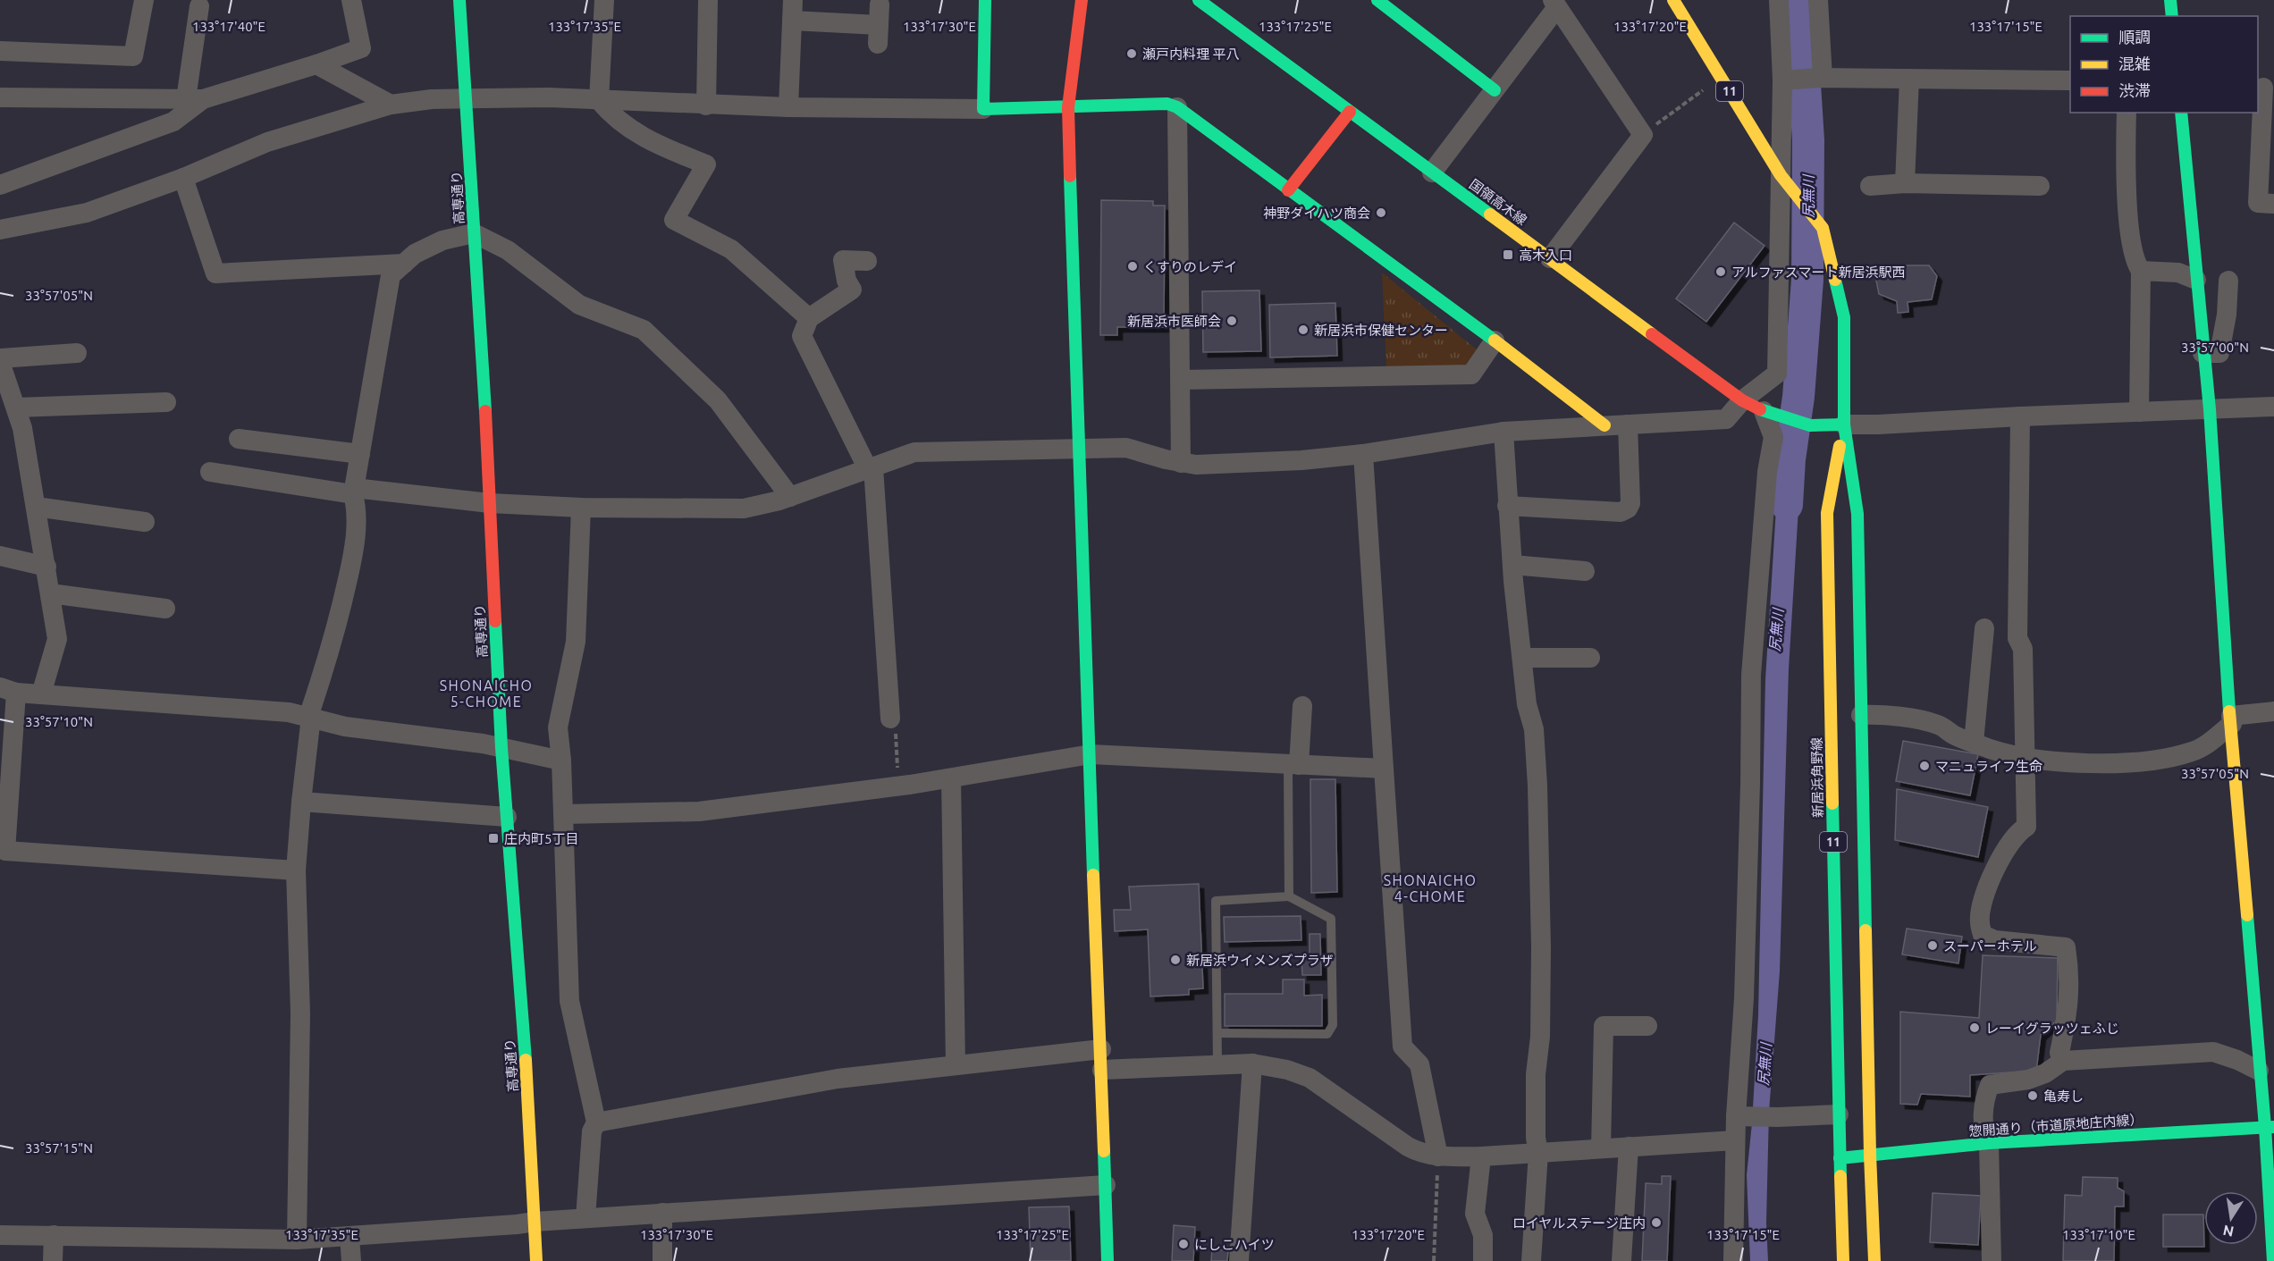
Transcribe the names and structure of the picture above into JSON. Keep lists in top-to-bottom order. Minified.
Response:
{"streets":{"street":["11","高専通り","国領高木線","新居浜角野線","惣開通り（市道原地庄内線）"]},"crossings":[["11","新居浜角野線"],["国領高木線","新居浜角野線"],["新居浜角野線","惣開通り（市道原地庄内線）"]],"districts":["SHONAICHO 5-CHOME","SHONAICHO 4-CHOME"],"water":["尻無川"],"places":{"other":["瀬戸内料理 平八","神野ダイハツ商会","くすりのレデイ","アルファスマート新居浜駅西","新居浜市医師会","新居浜市保健センター","マニュライフ生命","スーパーホテル","新居浜ウイメンズプラザ","レーイグラッツェふじ","亀寿し","ロイヤルステージ庄内","にしこハイツ"],"transit":["高木入口","庄内町5丁目"]},"legend":["順調","混雑","渋滞"],"north":"bottom","coordinates":["133°17'40\"E","133°17'35\"E","133°17'30\"E","133°17'25\"E","133°17'20\"E","133°17'15\"E","33°57'05\"N","33°57'00\"N","33°57'10\"N","33°57'15\"N","133°17'10\"E"]}
